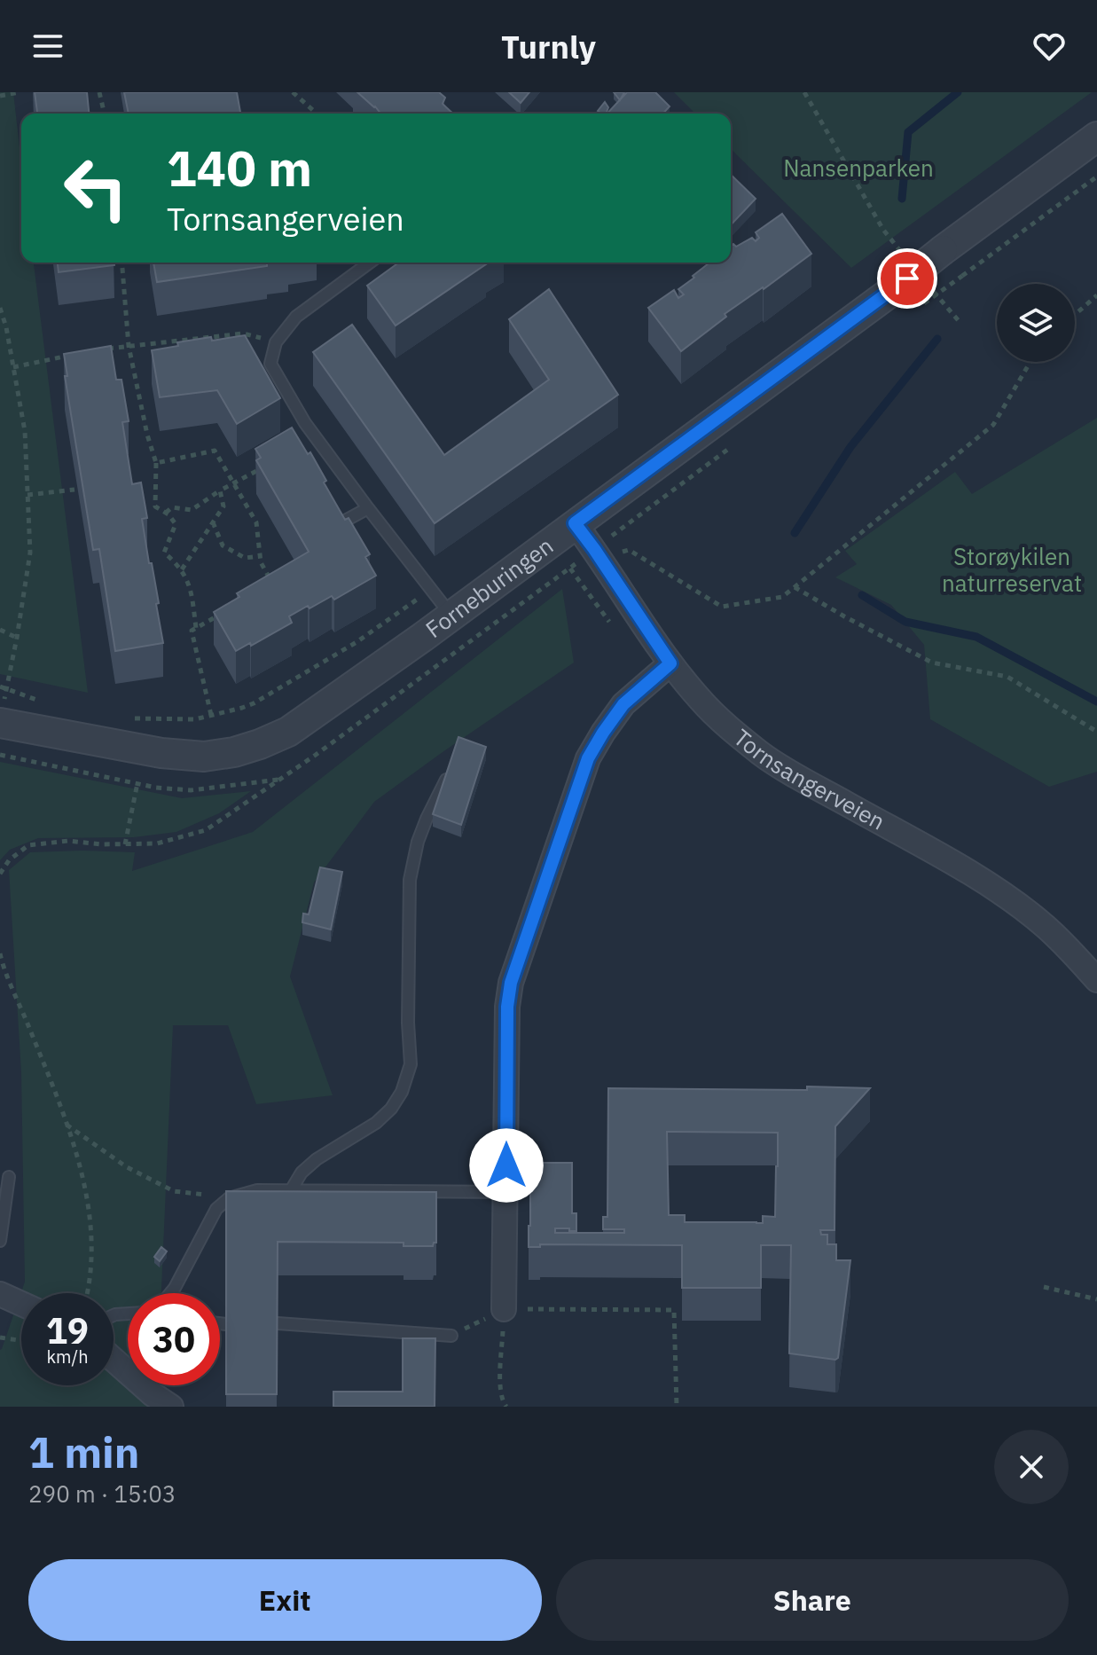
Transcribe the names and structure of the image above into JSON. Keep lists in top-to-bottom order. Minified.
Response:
{"streets":{"street":["Forneburingen","Tornsangerveien"]},"crossings":[["Forneburingen","Tornsangerveien"]],"parks":["Nansenparken","Storøykilen naturreservat"],"page":{"header":"Turnly","turn":["140 m","Tornsangerveien"],"speed":"19 km/h","limit":"30","heading":["1 min","290 m · 15:03"],"buttons":["Exit","Share"]}}
